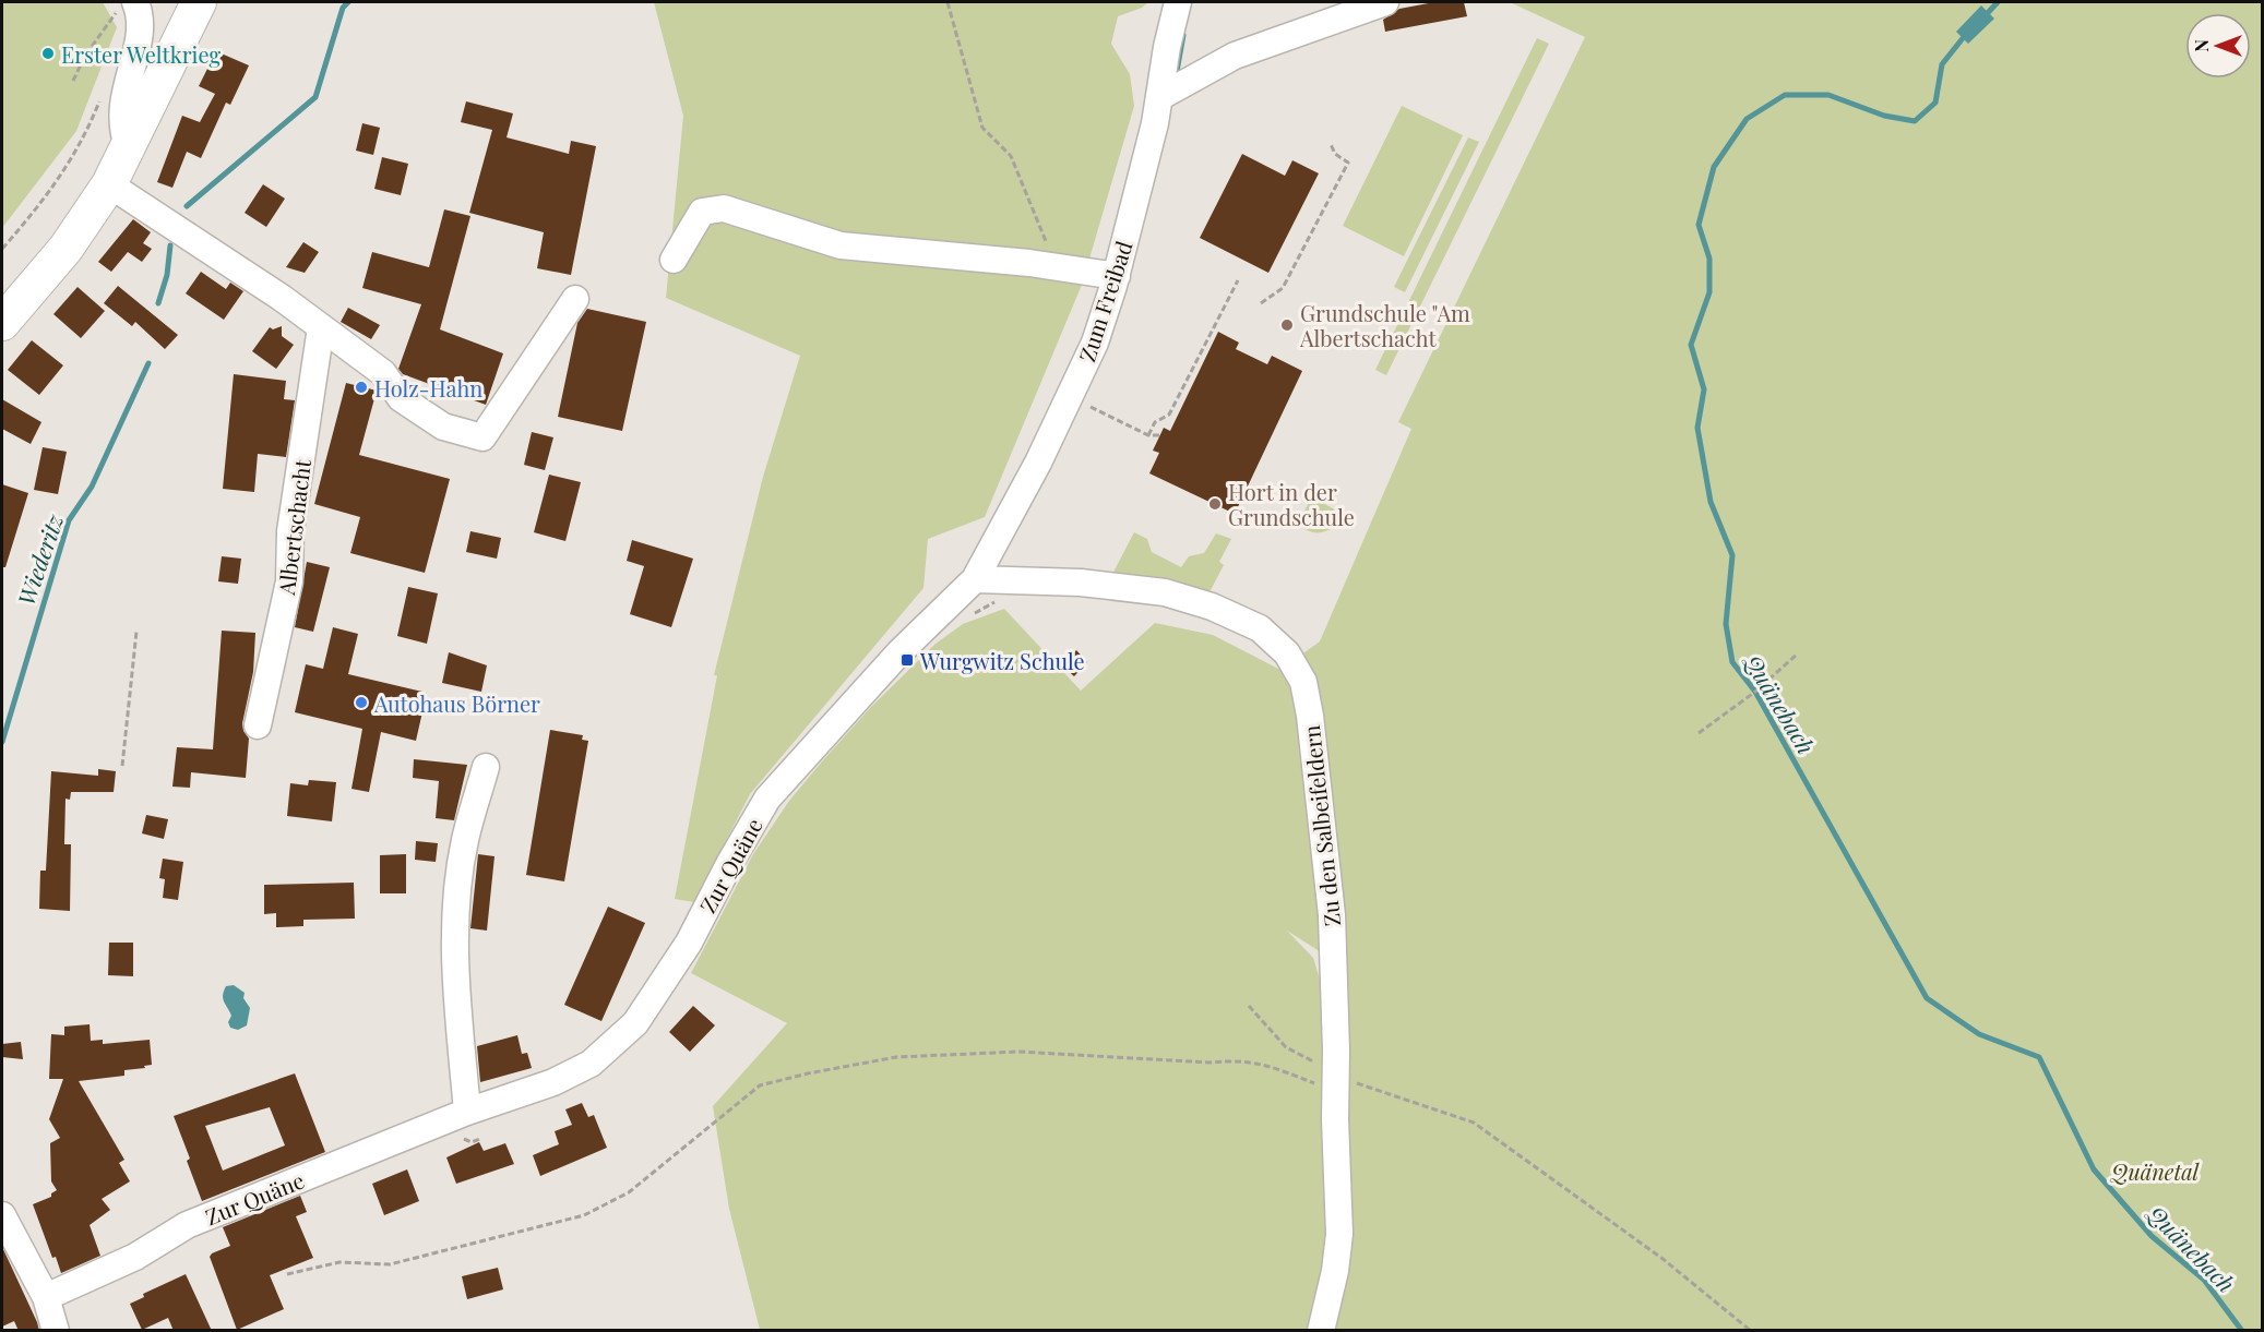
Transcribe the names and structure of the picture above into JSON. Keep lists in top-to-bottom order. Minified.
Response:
{"streets":{"street":["Zum Freibad","Albertschacht","Zu den Salbeifeldern","Zur Quäne"]},"crossings":[["Zum Freibad","Zu den Salbeifeldern"],["Zum Freibad","Zur Quäne"],["Zu den Salbeifeldern","Zur Quäne"]],"water":["Wiederitz","Quänebach"],"parks":["Quänetal"],"places":{"other":["Erster Weltkrieg","Grundschule \"Am Albertschacht","Holz-Hahn","Hort in der Grundschule","Autohaus Börner"],"transit":["Wurgwitz Schule"]},"north":"left"}
